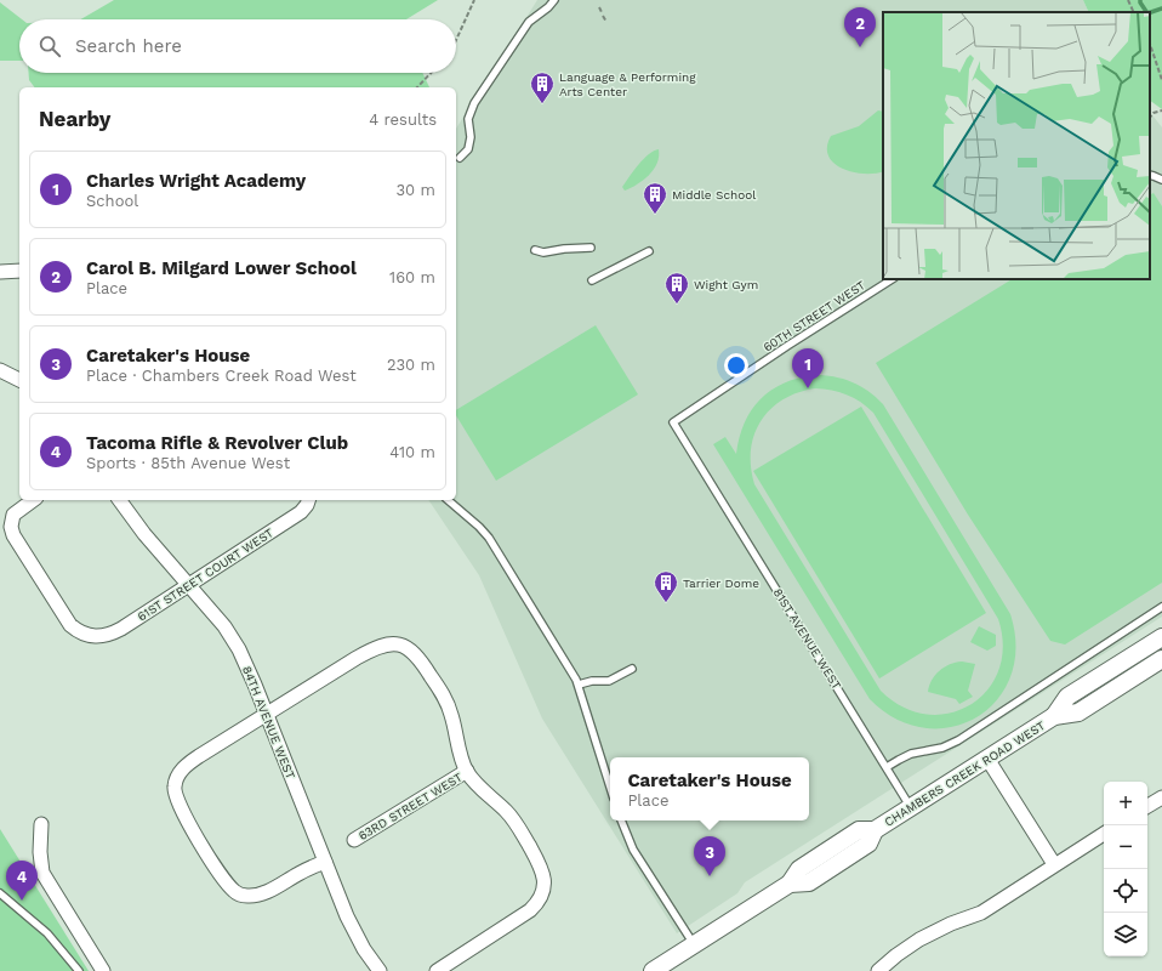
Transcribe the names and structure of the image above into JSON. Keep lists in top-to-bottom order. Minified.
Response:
{"streets":{"street":["61ST STREET COURT WEST","84TH AVENUE WEST","CHAMBERS CREEK ROAD WEST","63RD STREET WEST"],"lane":["60TH STREET WEST","81ST AVENUE WEST"]},"crossings":[["60TH STREET WEST","81ST AVENUE WEST"],["61ST STREET COURT WEST","84TH AVENUE WEST"],["81ST AVENUE WEST","CHAMBERS CREEK ROAD WEST"]],"places":{"building":["Language & Performing Arts Center","Middle School","Wight Gym","Tarrier Dome"]},"page":{"pins":["2","1","3","4"],"search":"Search here","heading":["Nearby","4 results"],"list":[{"mark":"1","name":"Charles Wright Academy","note":"School","value":"30 m"},{"mark":"2","name":"Carol B. Milgard Lower School","note":"Place","value":"160 m"},{"mark":"3","name":"Caretaker's House","note":"Place · Chambers Creek Road West","value":"230 m"},{"mark":"4","name":"Tacoma Rifle & Revolver Club","note":"Sports · 85th Avenue West","value":"410 m"}],"popup":["Caretaker's House","Place"],"map_buttons":["+","−"]}}
